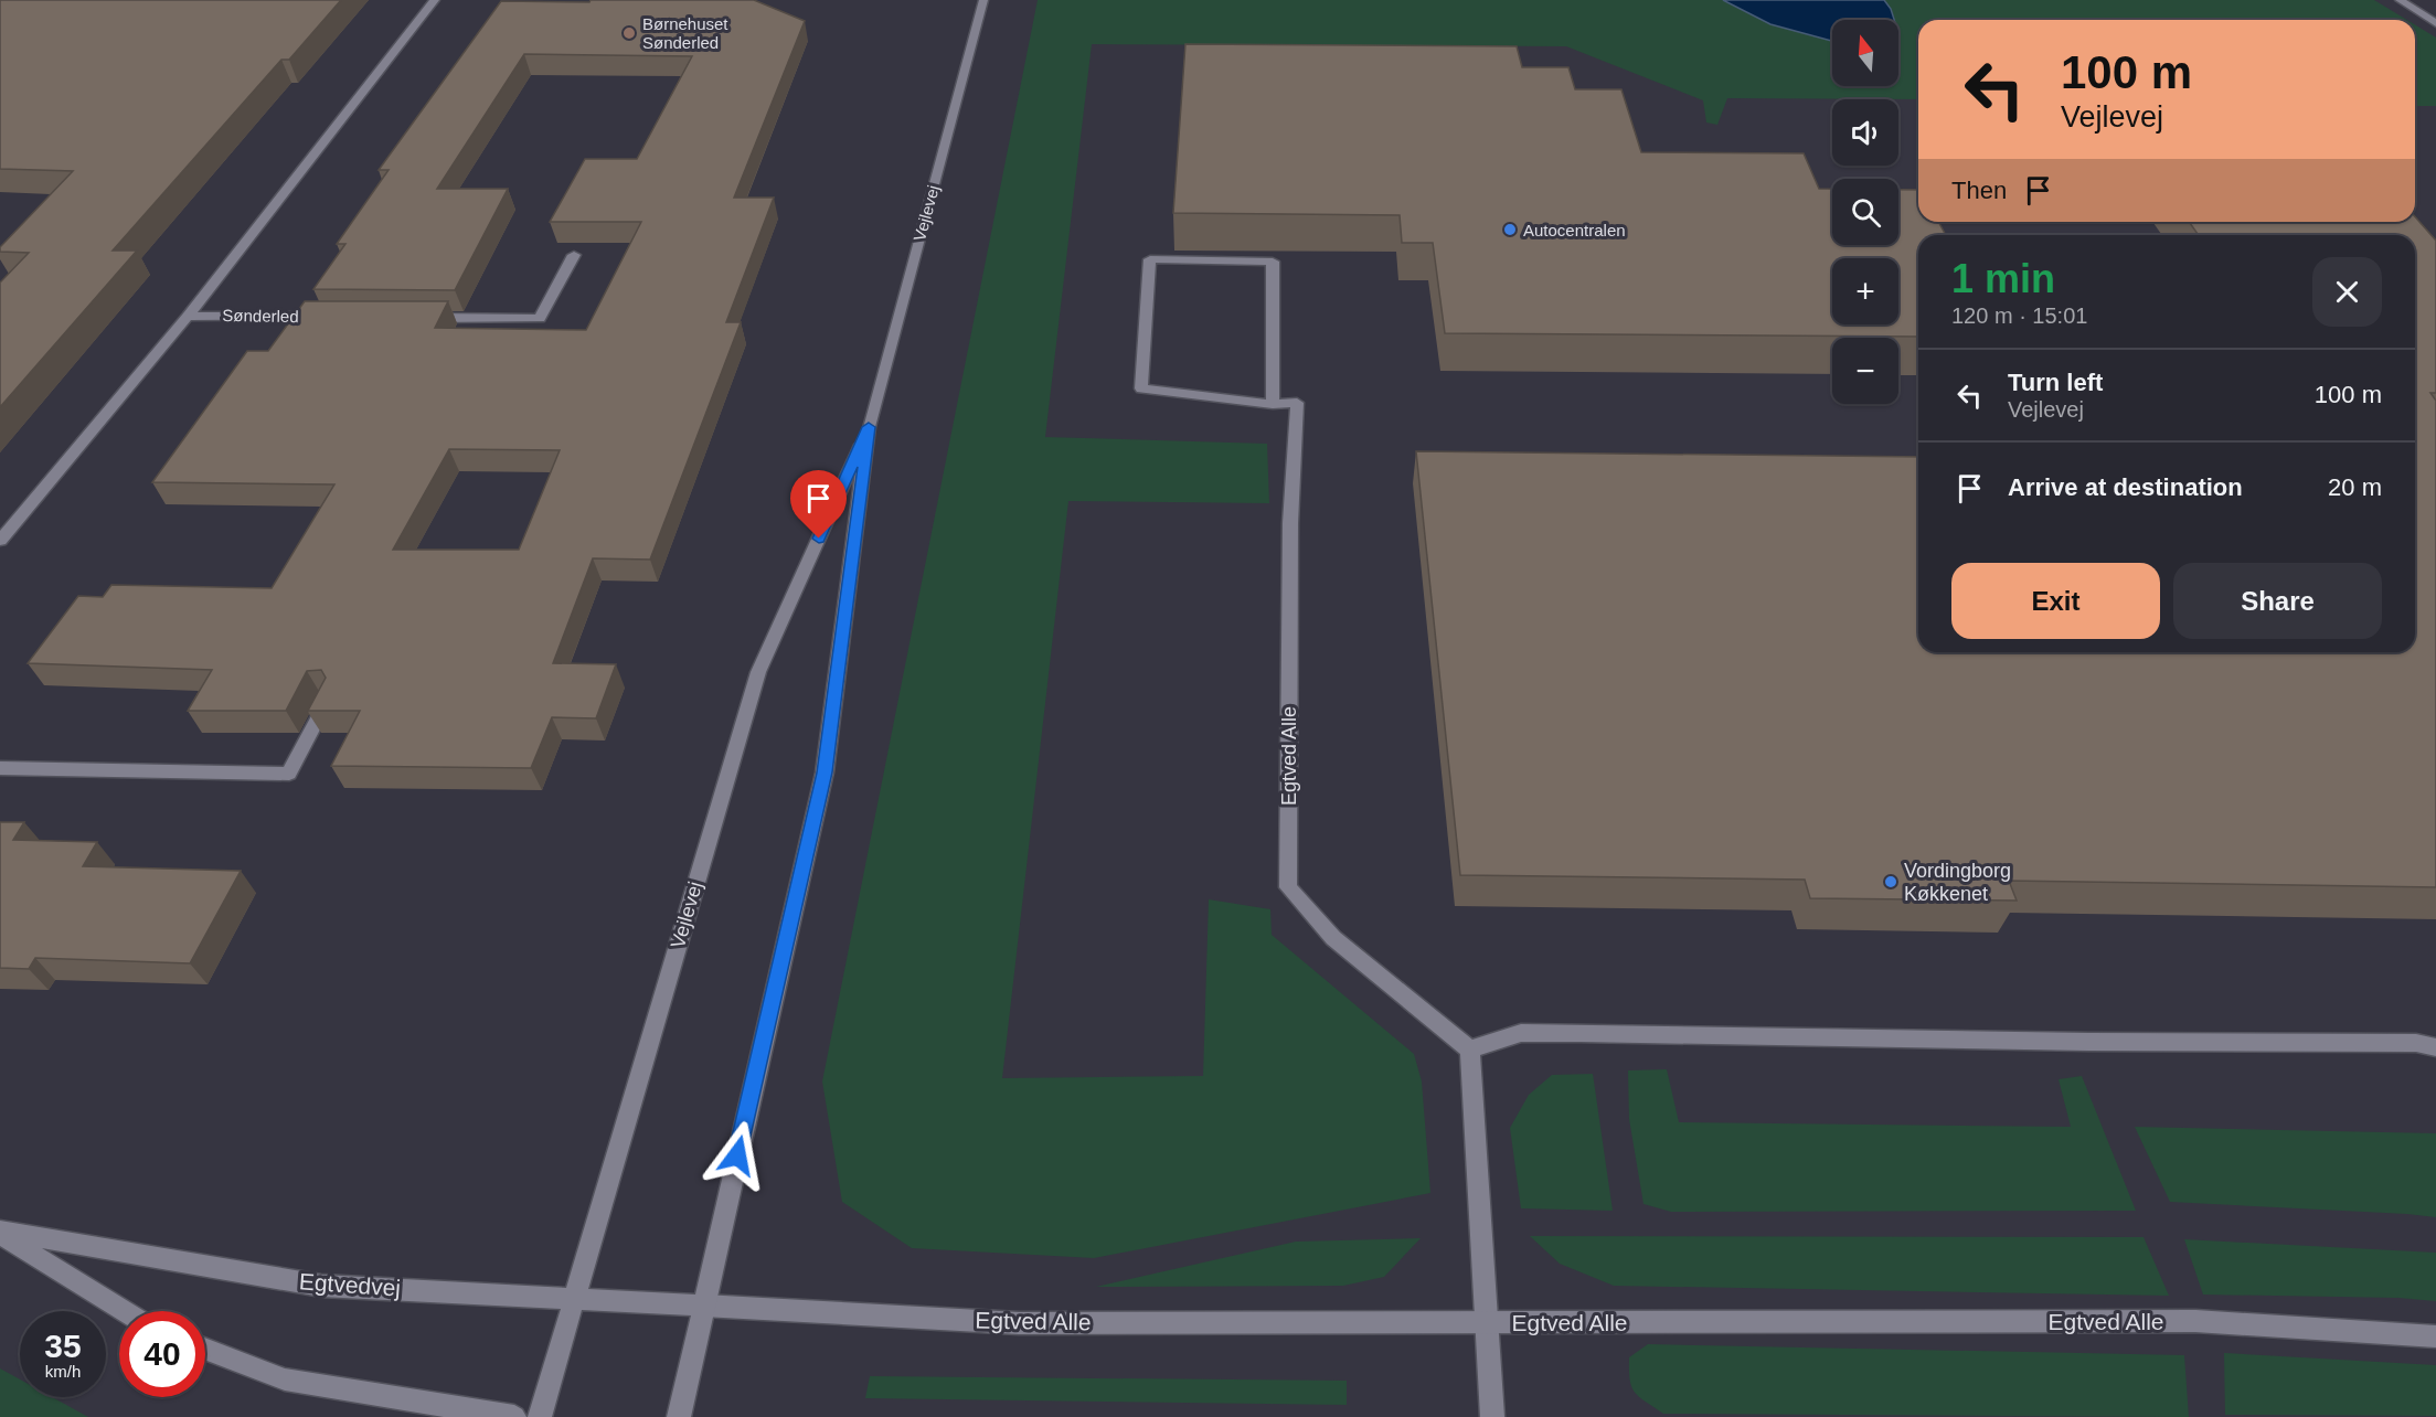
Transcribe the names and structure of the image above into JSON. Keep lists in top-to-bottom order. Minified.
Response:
{"streets":{"street":["Vejlevej","Sønderled","Egtved Alle","Egtvedvej"]},"crossings":[["Vejlevej","Egtved Alle"],["Vejlevej","Egtvedvej"],["Egtved Alle","Egtvedvej"]],"places":["Børnehuset Sønderled","Autocentralen","Vordingborg Køkkenet"],"north":"top","page":{"map_buttons":["+","−"],"turn":["100 m","Vejlevej"],"then":"Then","heading":["1 min","120 m · 15:01"],"list":[{"name":"Turn left","note":"Vejlevej","value":"100 m"},{"name":"Arrive at destination","value":"20 m"}],"buttons":["Exit","Share"],"speed":"35 km/h","limit":"40"}}
